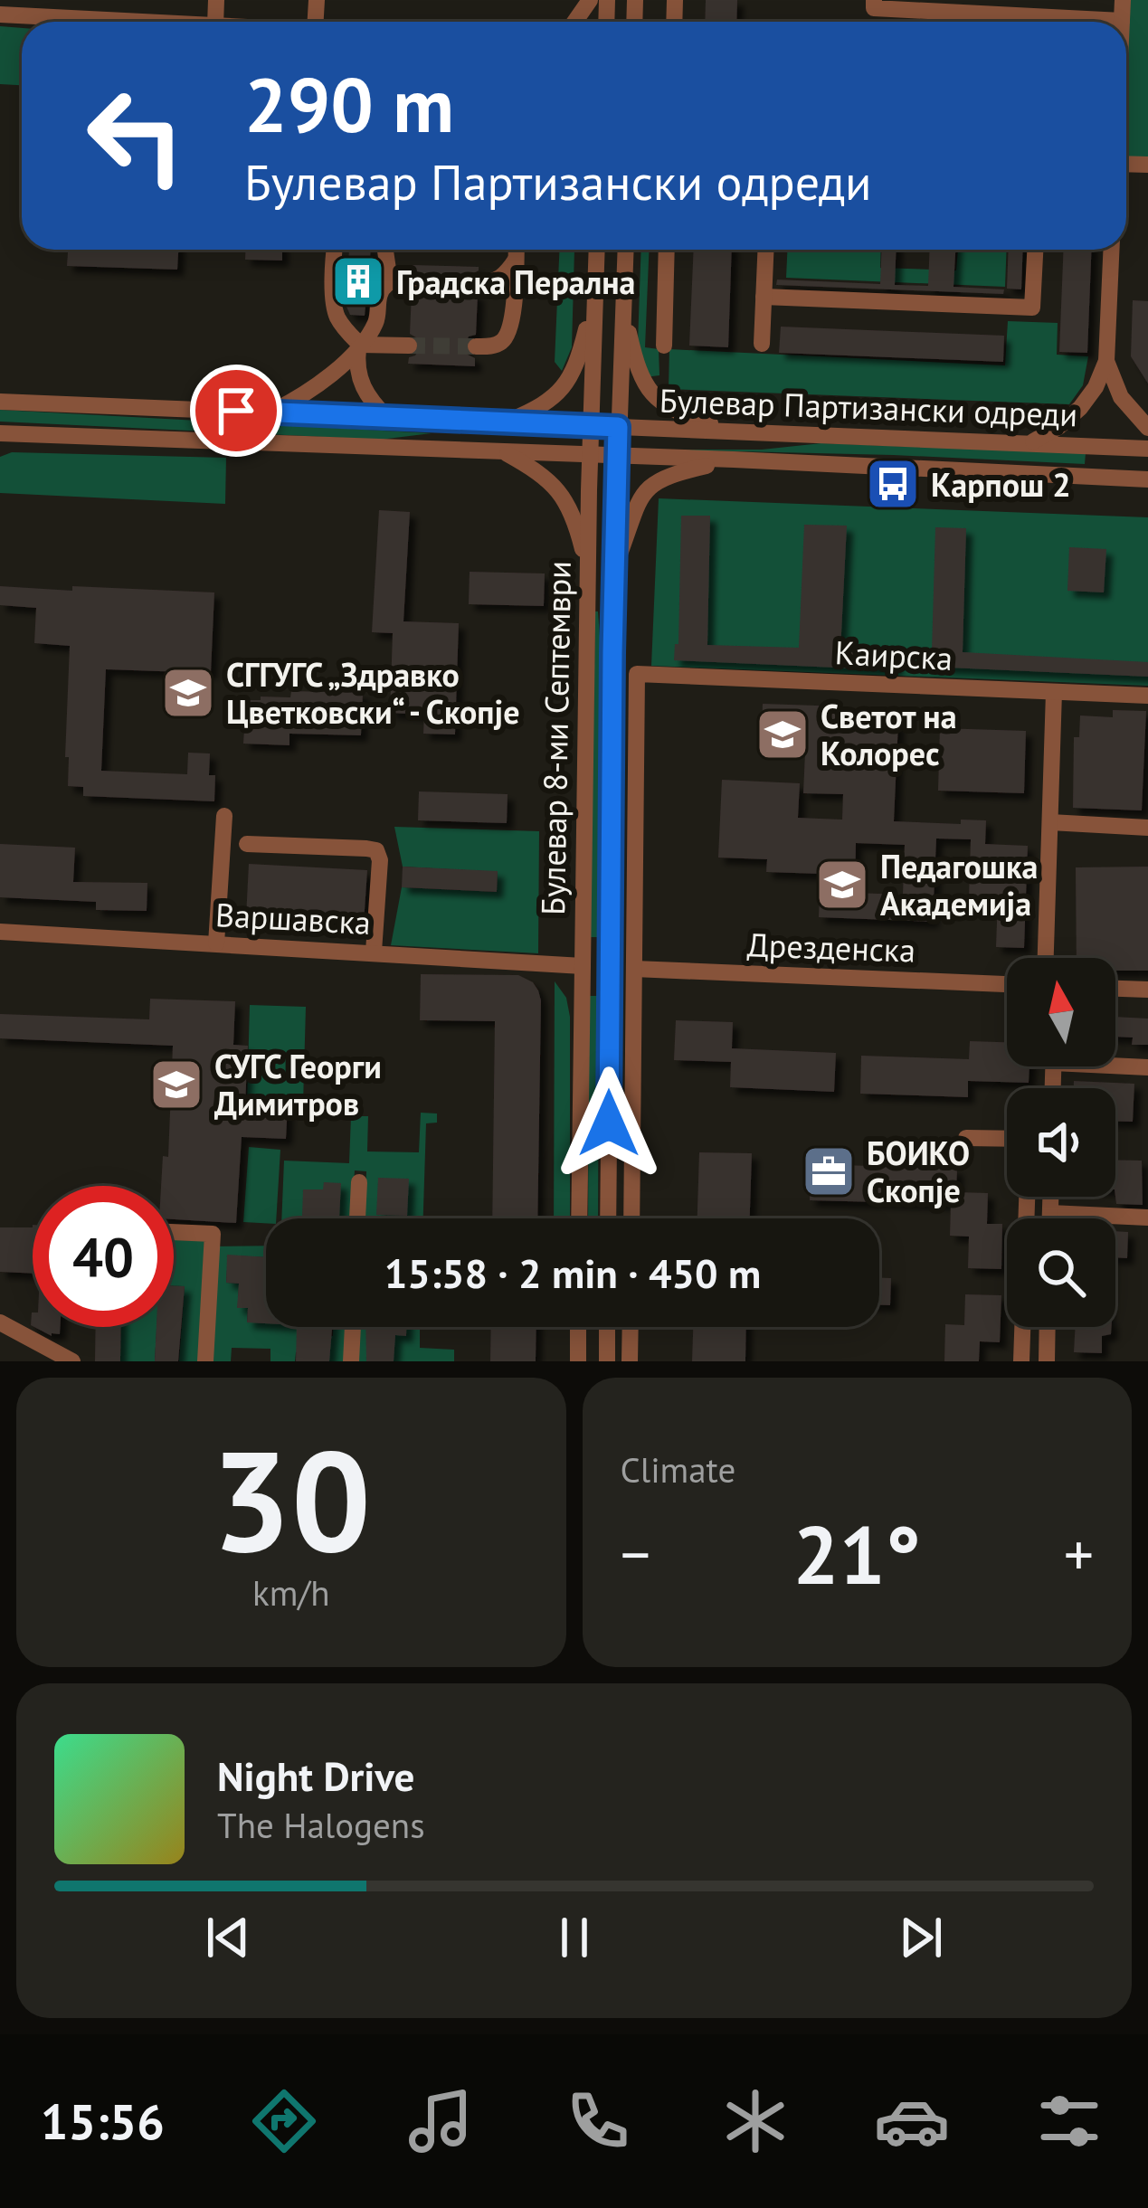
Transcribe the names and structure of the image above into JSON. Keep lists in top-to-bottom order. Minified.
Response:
{"streets":{"street":["Булевар Партизански одреди","Каирска","Булевар 8-ми Септември","Варшавска","Дрезденска"]},"crossings":[["Булевар Партизански одреди","Булевар 8-ми Септември"],["Булевар 8-ми Септември","Варшавска"]],"places":{"building":["Градска Перална"],"bus stop":["Карпош 2"],"school or university":["СГГУГС „Здравко Цветковски“ - Скопје","Светот на Колорес","Педагошка Академија","СУГС Георги Димитров"],"office":["БОИКО Скопје"]},"north":"top","page":{"turn":["290 m","Булевар Партизански одреди"],"limit":"40","trip":"15:58 · 2 min · 450 m","tile":[["30","km/h"],"Climate"],"heat":["−","21°","+"],"song":["Night Drive","The Halogens"],"tabs":"15:56"}}
